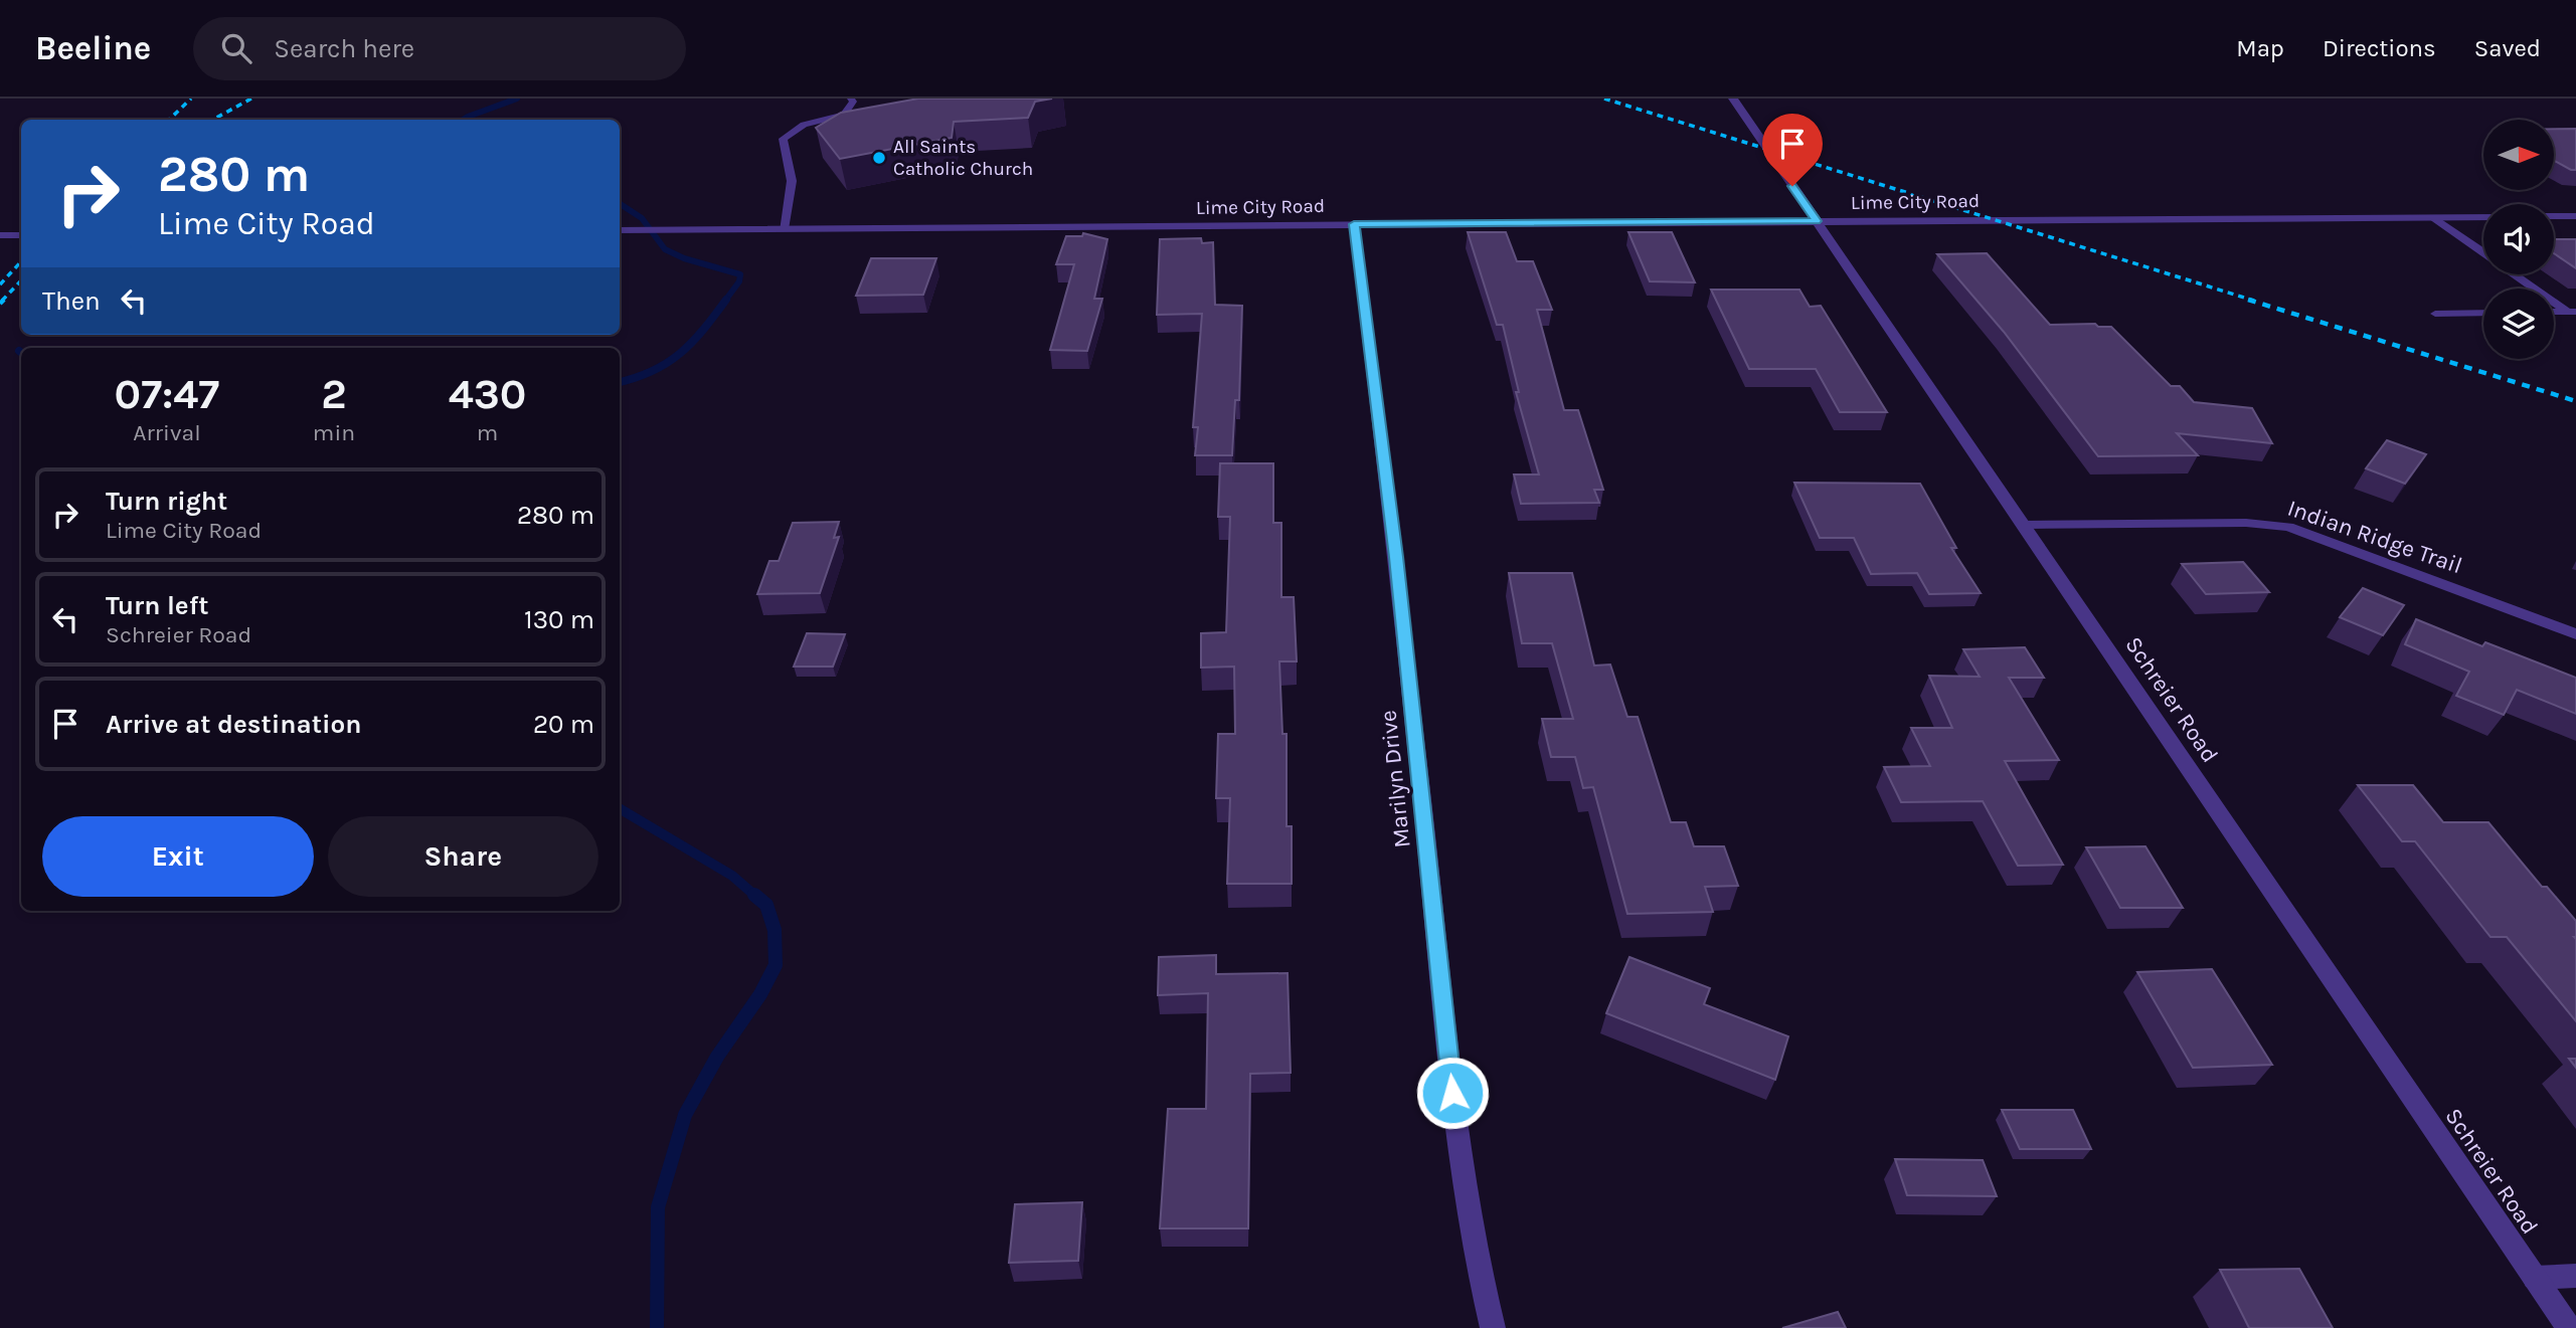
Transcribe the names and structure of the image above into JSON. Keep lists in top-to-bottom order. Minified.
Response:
{"streets":{"street":["Lime City Road","Indian Ridge Trail","Schreier Road","Marilyn Drive"]},"crossings":[["Lime City Road","Schreier Road"],["Lime City Road","Marilyn Drive"],["Indian Ridge Trail","Schreier Road"]],"places":["All Saints Catholic Church"],"north":"right","page":{"header":"Beeline","search":"Search here","nav":["Map","Directions","Saved"],"turn":["280 m","Lime City Road"],"then":"Then","eta":["07:47","Arrival","2","min","430","m"],"list":[{"name":"Turn right","note":"Lime City Road","value":"280 m"},{"name":"Turn left","note":"Schreier Road","value":"130 m"},{"name":"Arrive at destination","value":"20 m"}],"buttons":["Exit","Share"]}}
